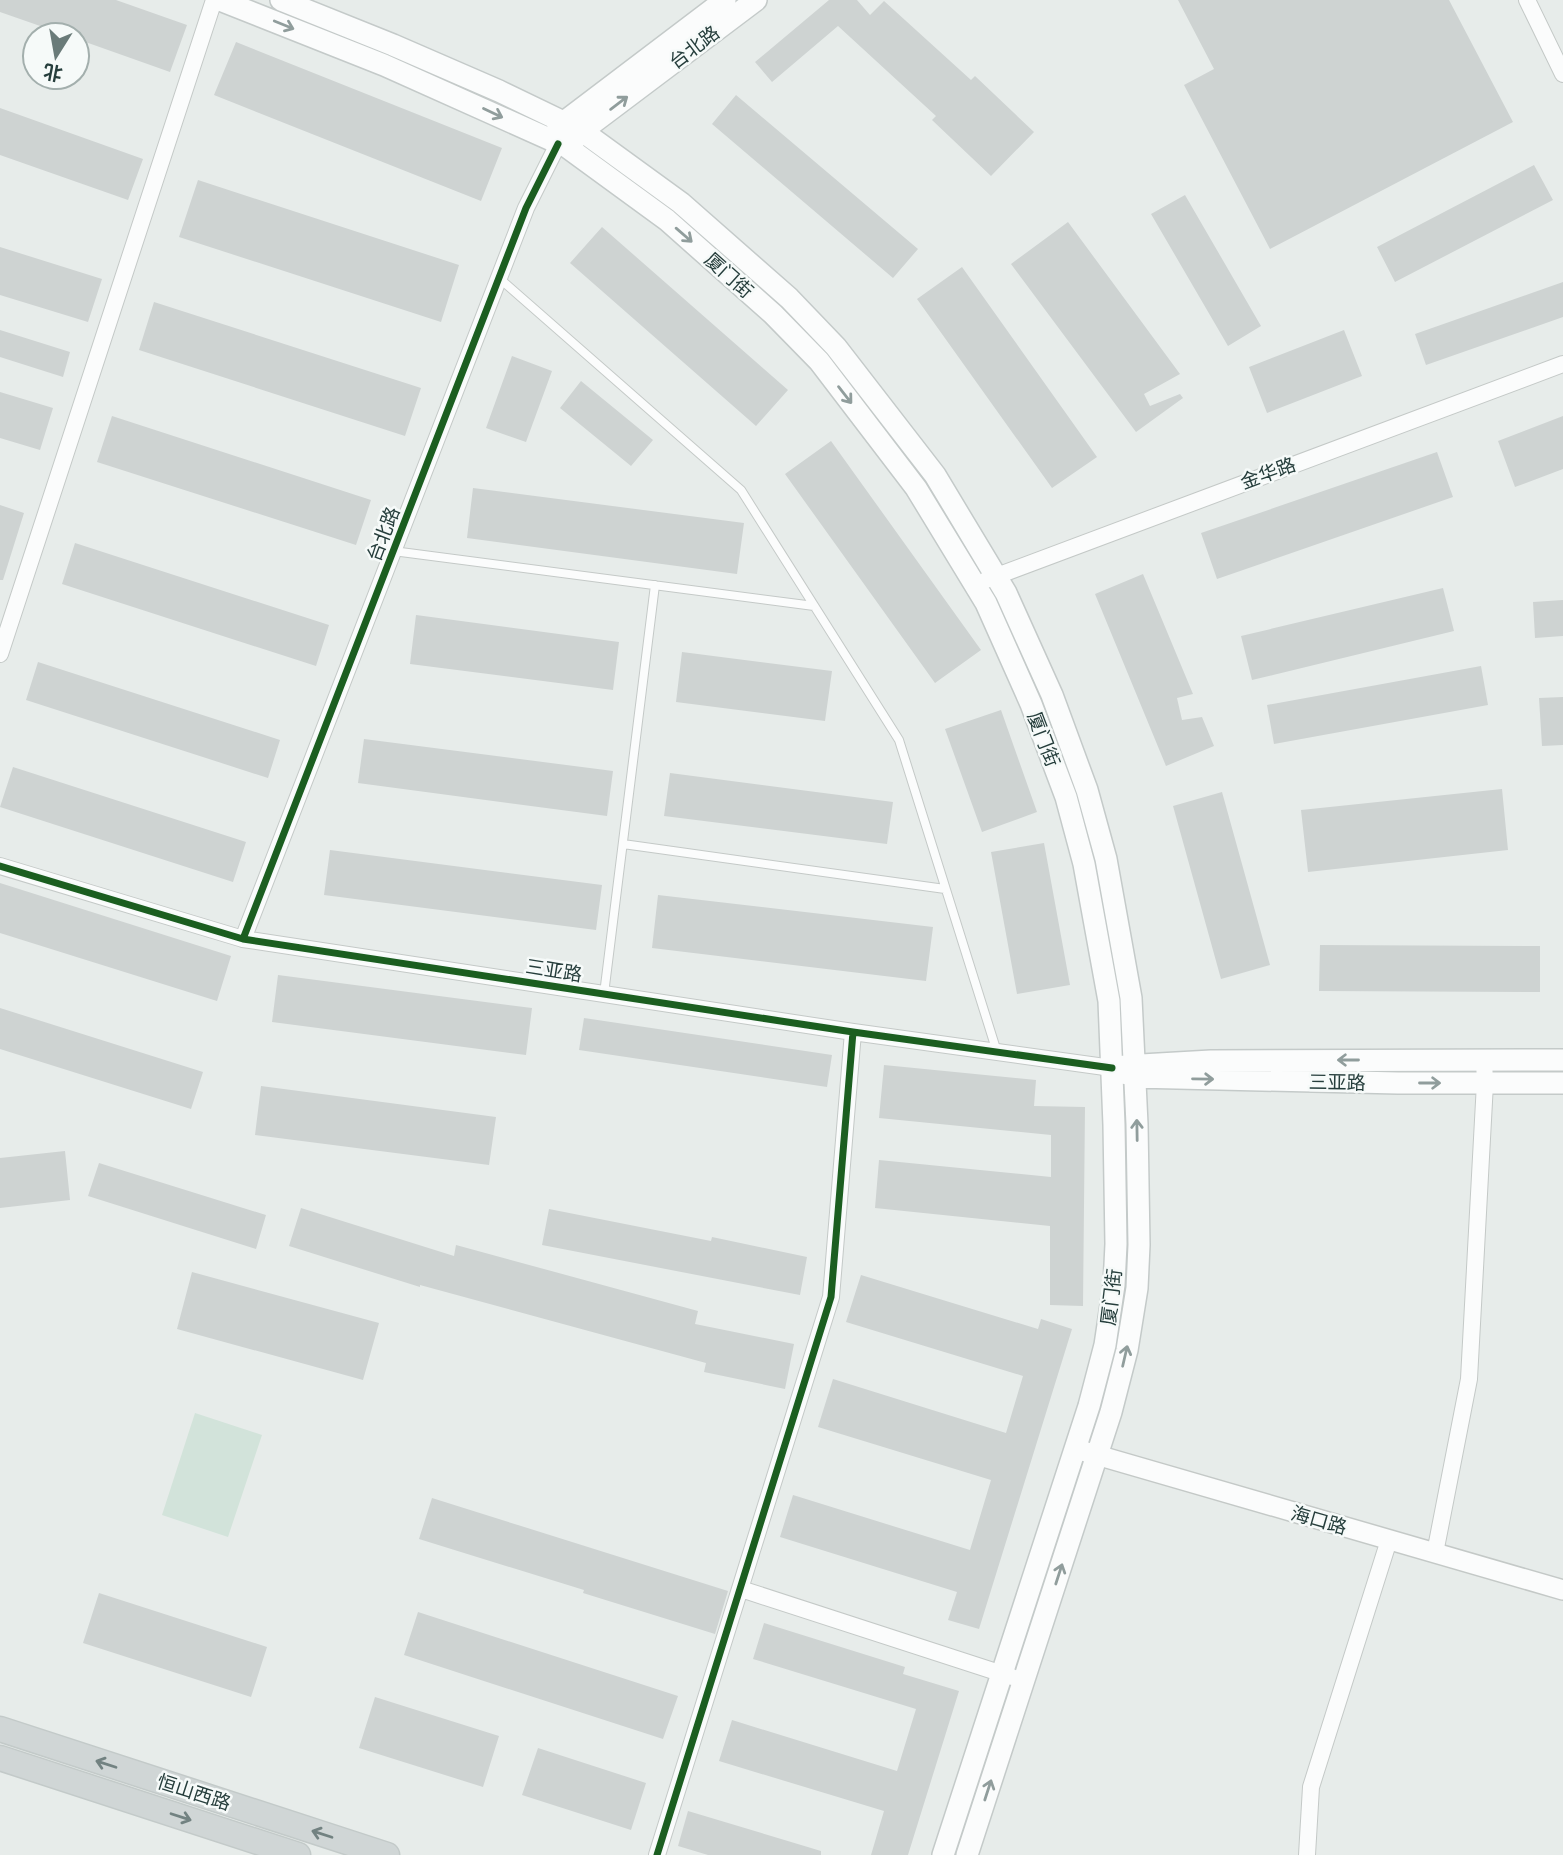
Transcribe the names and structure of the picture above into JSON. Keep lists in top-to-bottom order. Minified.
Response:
{"streets":{"main road":["台北路","厦门街","三亚路","恒山西路"],"street":["金华路","海口路"]},"crossings":[["台北路","厦门街"],["台北路","三亚路"],["厦门街","金华路"],["厦门街","三亚路"],["厦门街","海口路"]],"north":"bottom"}
